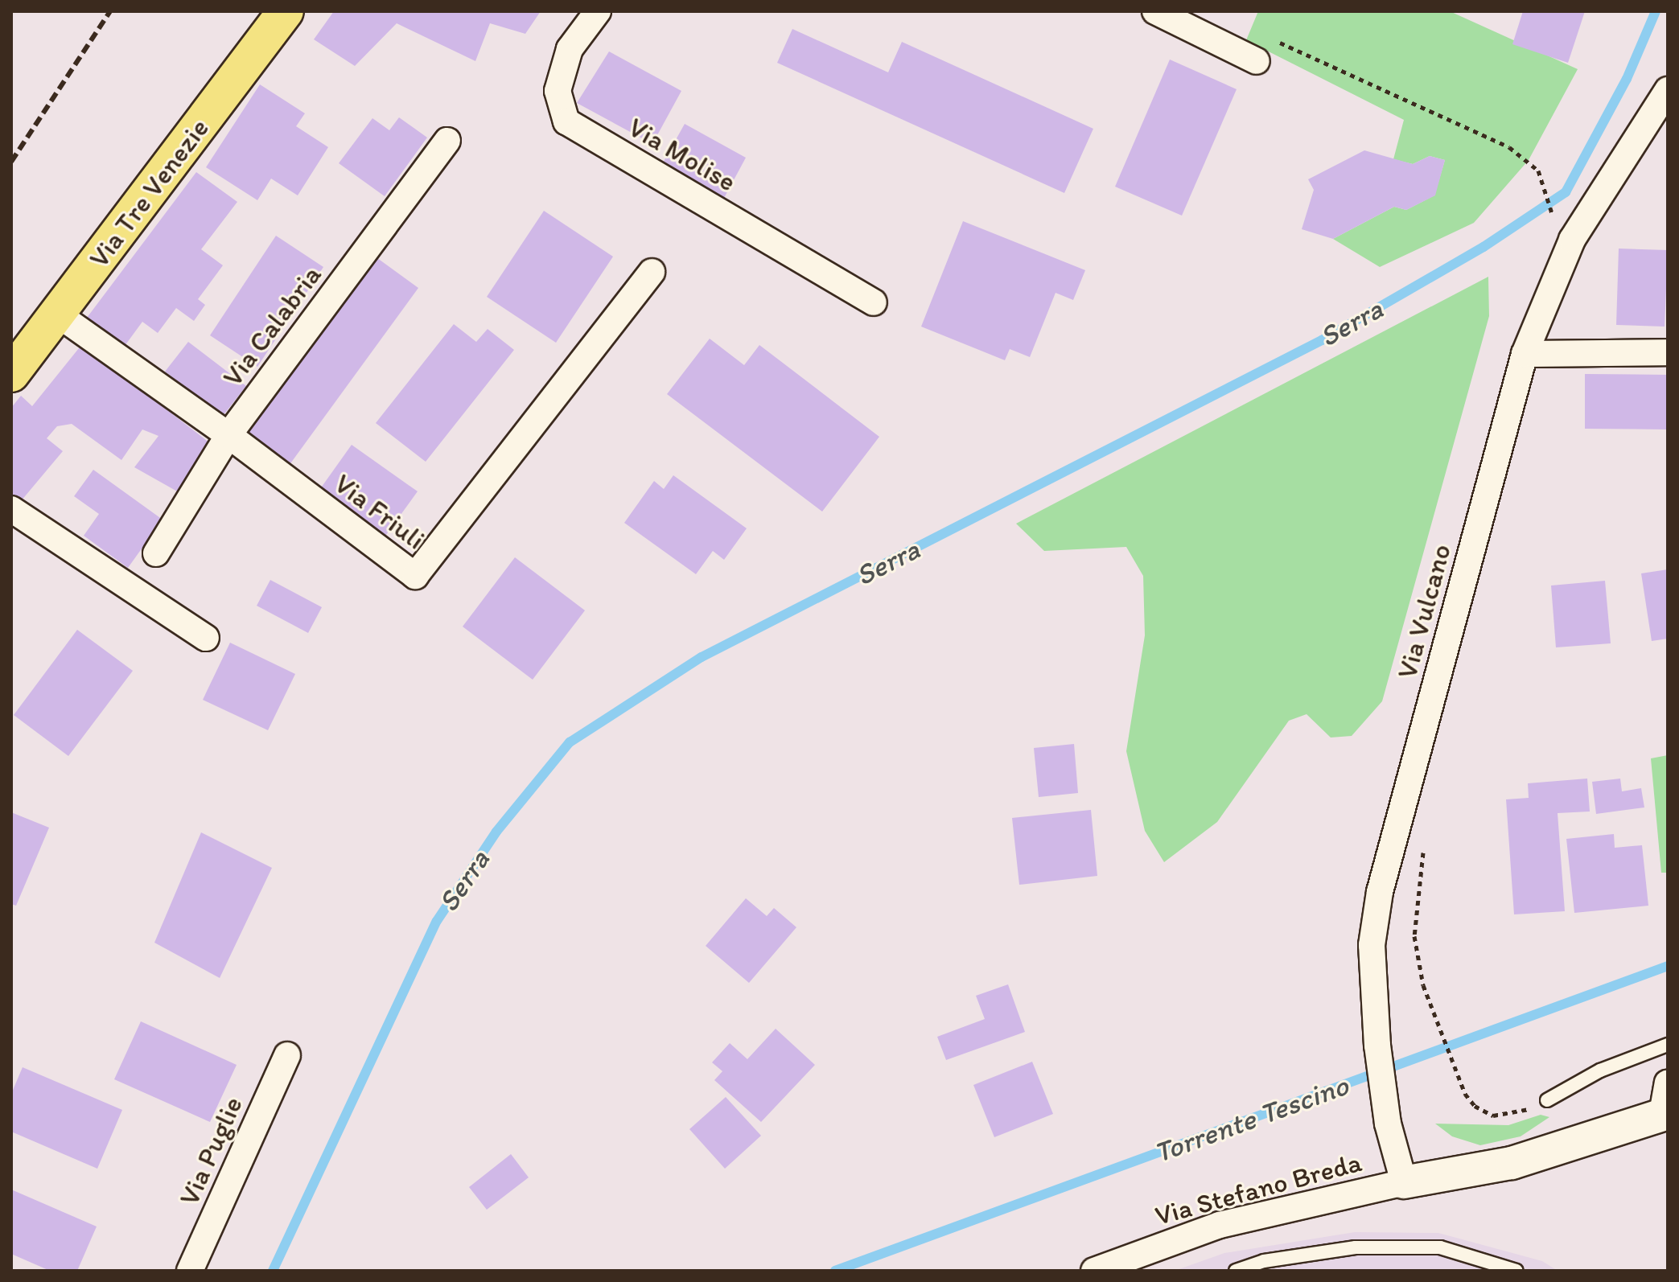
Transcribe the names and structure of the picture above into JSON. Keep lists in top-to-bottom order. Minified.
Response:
{"streets":{"main road":["Via Tre Venezie"],"street":["Via Molise","Via Calabria","Via Friuli","Via Vulcano","Via Puglie","Via Stefano Breda"]},"crossings":[["Via Tre Venezie","Via Friuli"],["Via Calabria","Via Friuli"],["Via Vulcano","Via Stefano Breda"]],"water":["Serra","Torrente Tescino"]}
